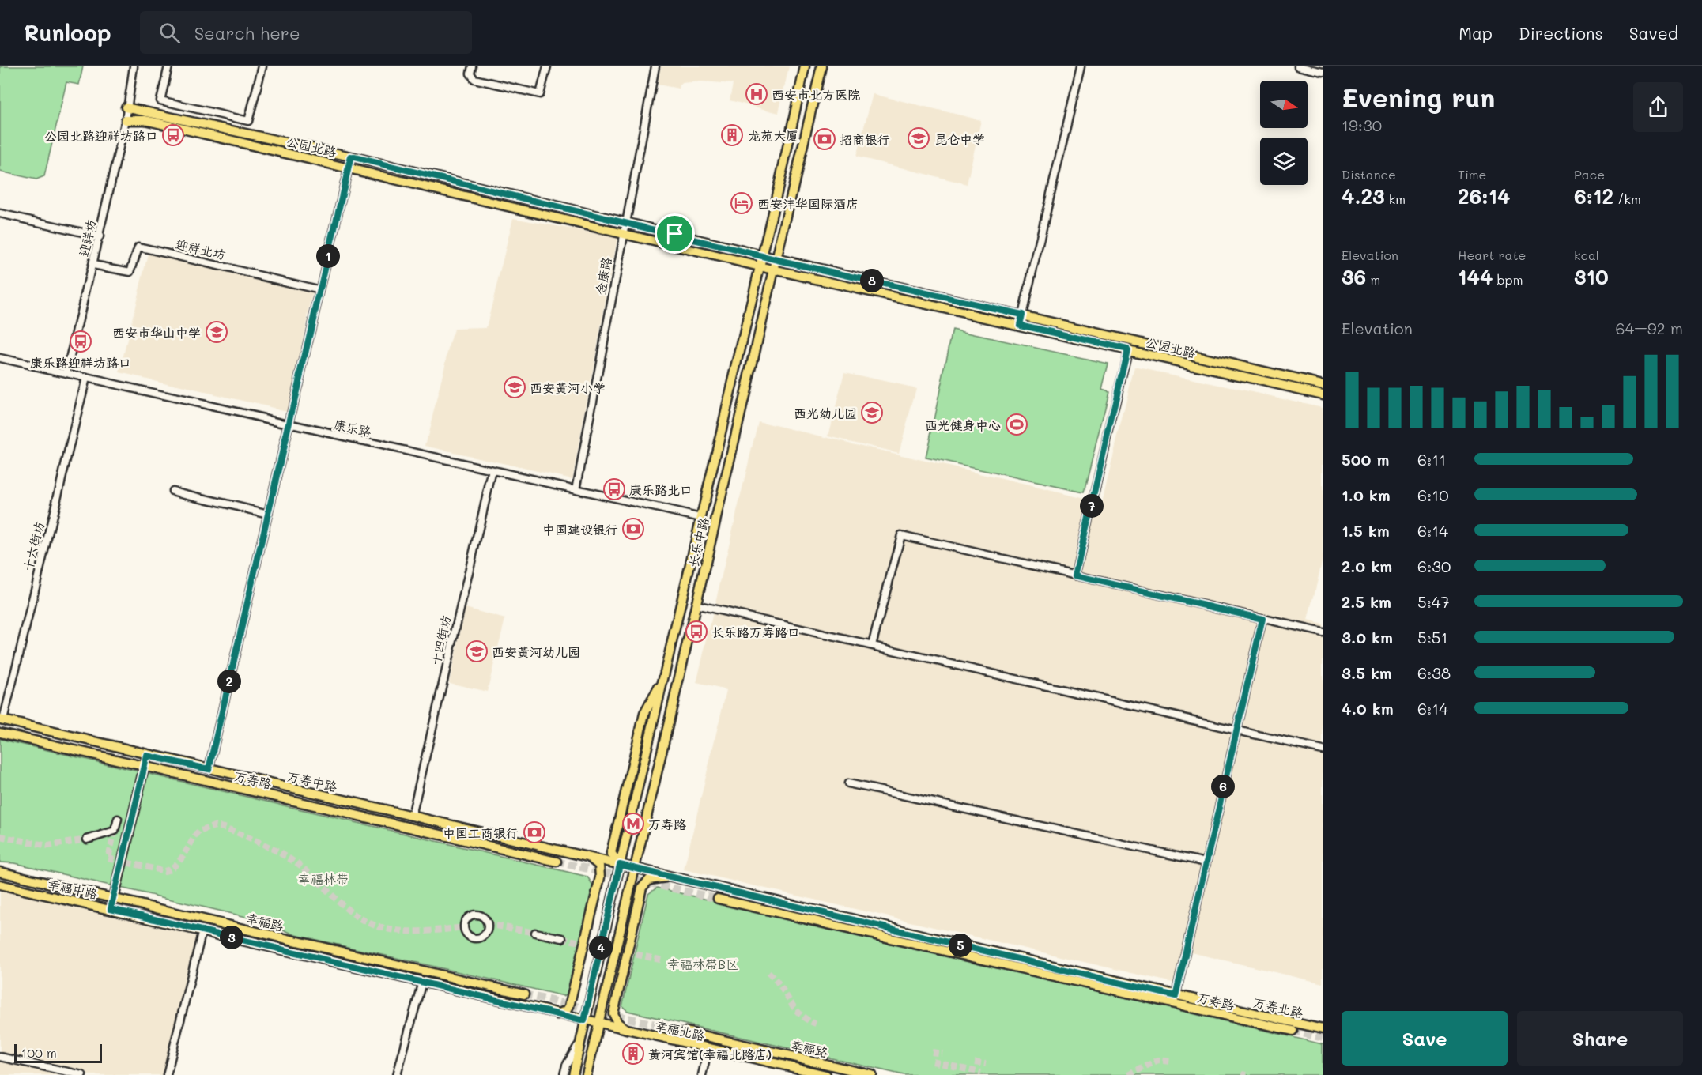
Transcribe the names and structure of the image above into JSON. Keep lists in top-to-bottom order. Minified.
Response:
{"streets":{"main road":["公园北路","长乐中路","万寿路","万寿中路","幸福中路","幸福路","万寿北路","幸福北路"],"street":["迎祥坊","迎祥北坊","金康路","康乐路","十六街坊","十四街坊"]},"crossings":[["公园北路","迎祥坊"],["公园北路","金康路"],["公园北路","长乐中路"],["迎祥坊","迎祥北坊"],["迎祥坊","康乐路"],["金康路","康乐路"],["康乐路","长乐中路"],["康乐路","十六街坊"],["康乐路","十四街坊"],["长乐中路","万寿中路"],["长乐中路","幸福中路"],["长乐中路","万寿北路"],["长乐中路","幸福北路"],["十六街坊","万寿中路"],["十四街坊","万寿中路"],["万寿中路","万寿北路"],["幸福中路","幸福北路"]],"parks":["幸福林带","幸福林带B区"],"places":{"hospital":["西安市北方医院"],"bus stop":["公园北路迎祥坊路口","康乐路迎祥坊路口","康乐路北口","长乐路万寿路口"],"building":["龙苑大厦","黄河宾馆(幸福北路店)"],"school or university":["昆仑中学","西安市华山中学","西安黄河小学","西光幼儿园","西安黄河幼儿园"],"bank":["招商银行","中国建设银行","中国工商银行"],"hotel":["西安沣华国际酒店"],"sports":["西光健身中心"],"metro station":["万寿路"]},"scale_bar":"100 m","north":"right","page":{"header":"Runloop","search":"Search here","nav":["Map","Directions","Saved"],"heading":["Evening run","19:30"],"stats":[["Distance","4.23 km"],["Time","26:14"],["Pace","6:12 /km"],["Elevation","36 m"],["Heart rate","144 bpm"],["kcal","310"]],"pins":["1","8","7","2","6","3","5","4"],"chart":["Elevation","64–92 m"],"list":[{"name":"500 m","note":"6:11"},{"name":"1.0 km","note":"6:10"},{"name":"1.5 km","note":"6:14"},{"name":"2.0 km","note":"6:30"},{"name":"2.5 km","note":"5:47"},{"name":"3.0 km","note":"5:51"},{"name":"3.5 km","note":"6:38"},{"name":"4.0 km","note":"6:14"}],"buttons":["Save","Share"],"scale":"100 m"}}
